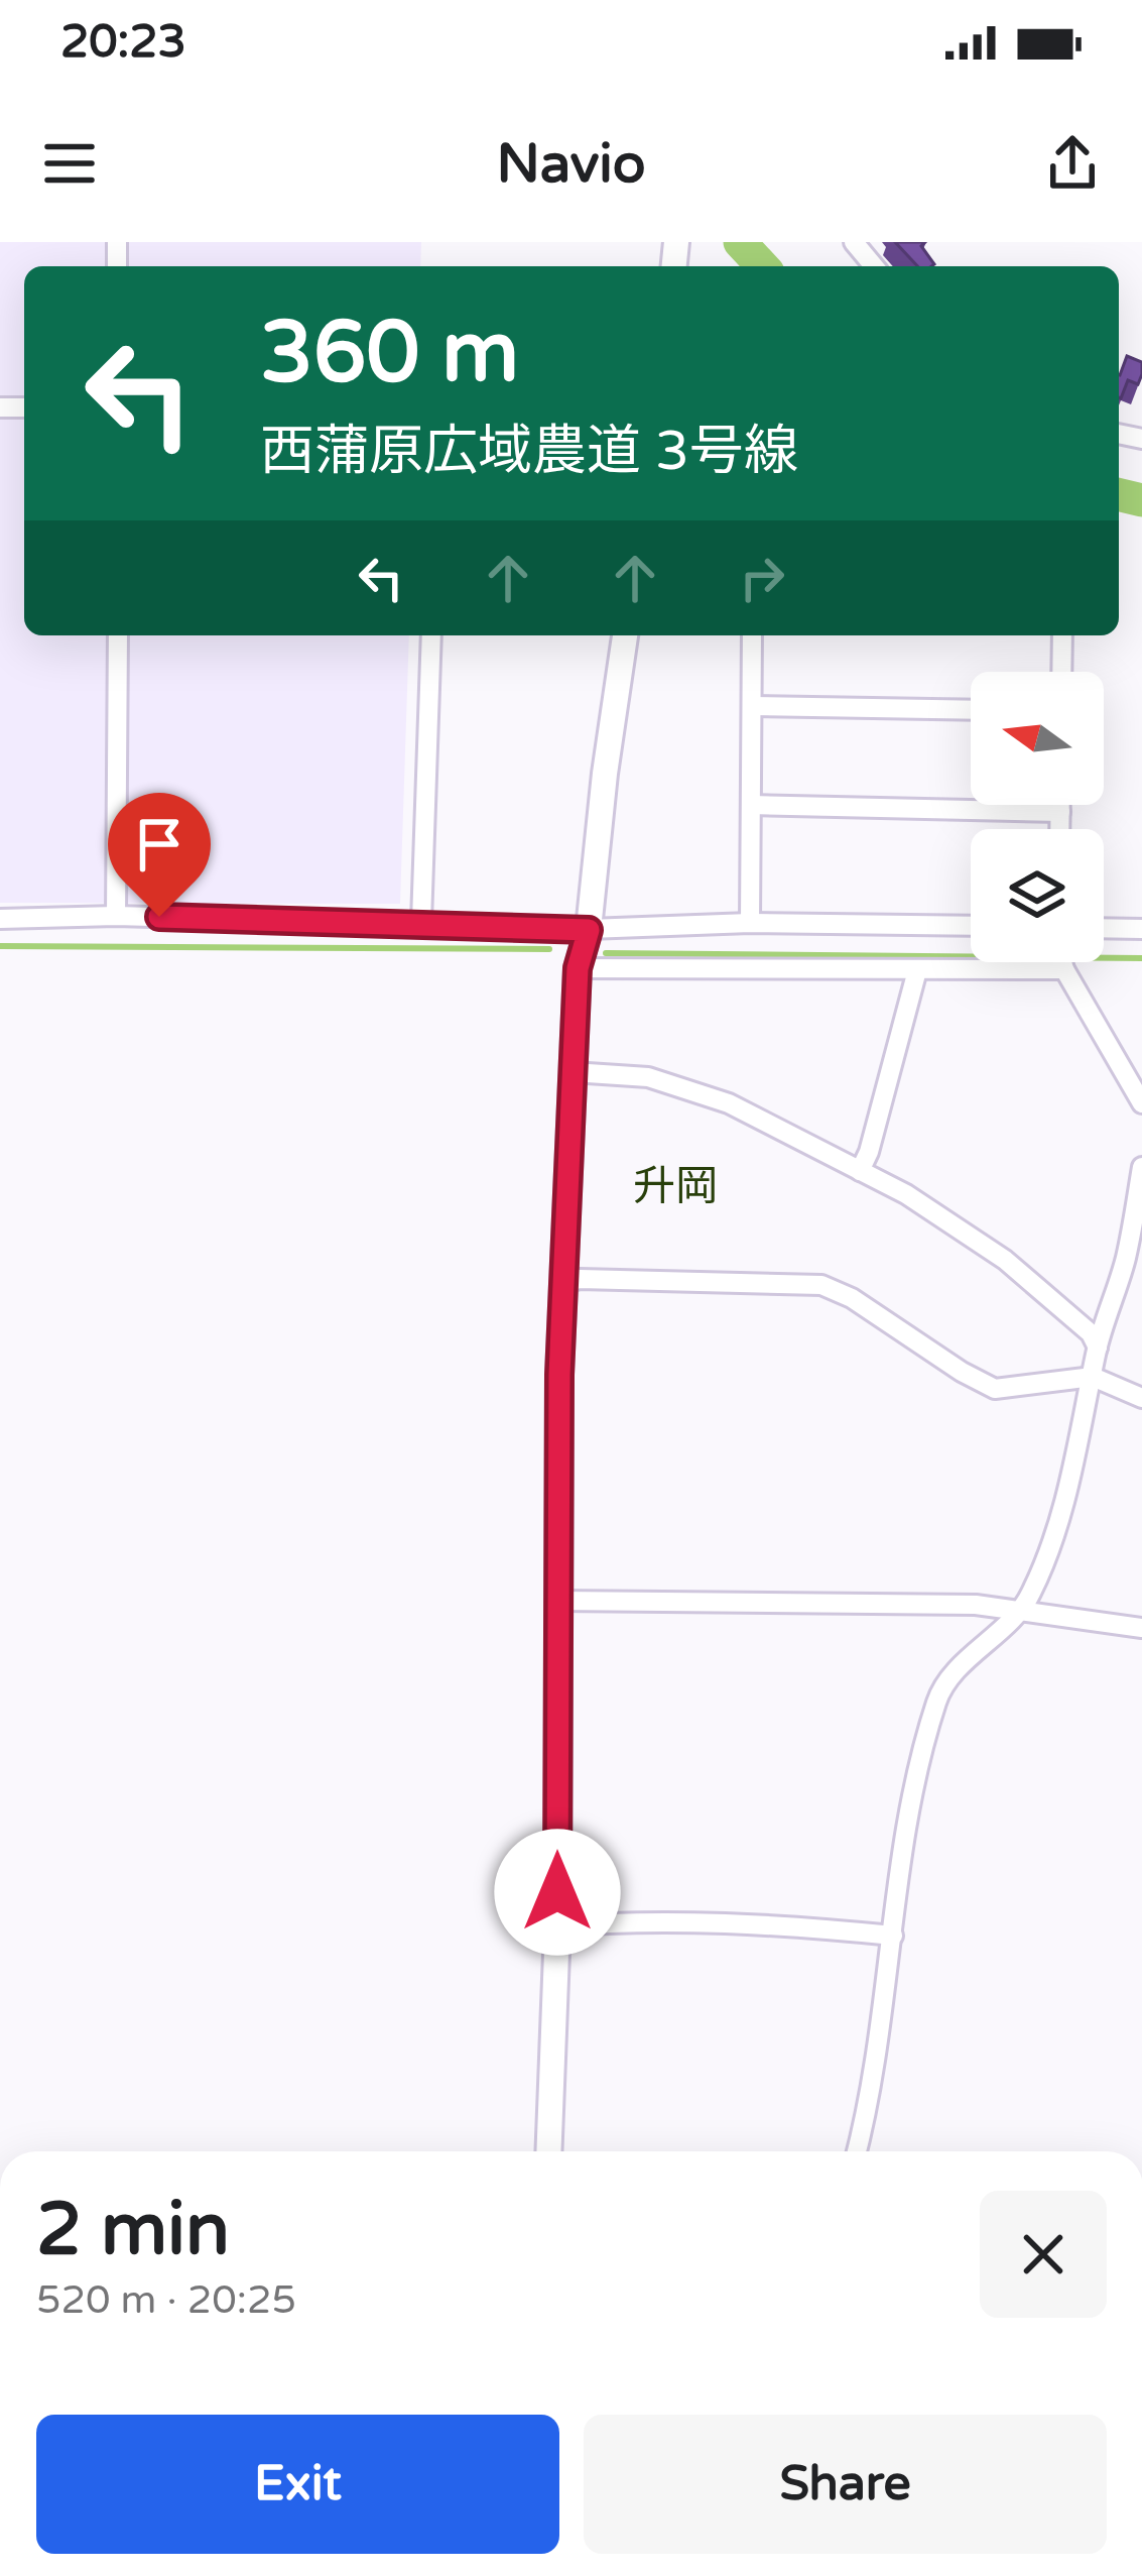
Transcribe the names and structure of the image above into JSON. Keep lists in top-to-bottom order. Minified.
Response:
{"districts":["升岡"],"north":"left","page":{"status":"20:23","header":"Navio","turn":["360 m","西蒲原広域農道 3号線"],"heading":["2 min","520 m · 20:25"],"buttons":["Exit","Share"]}}
